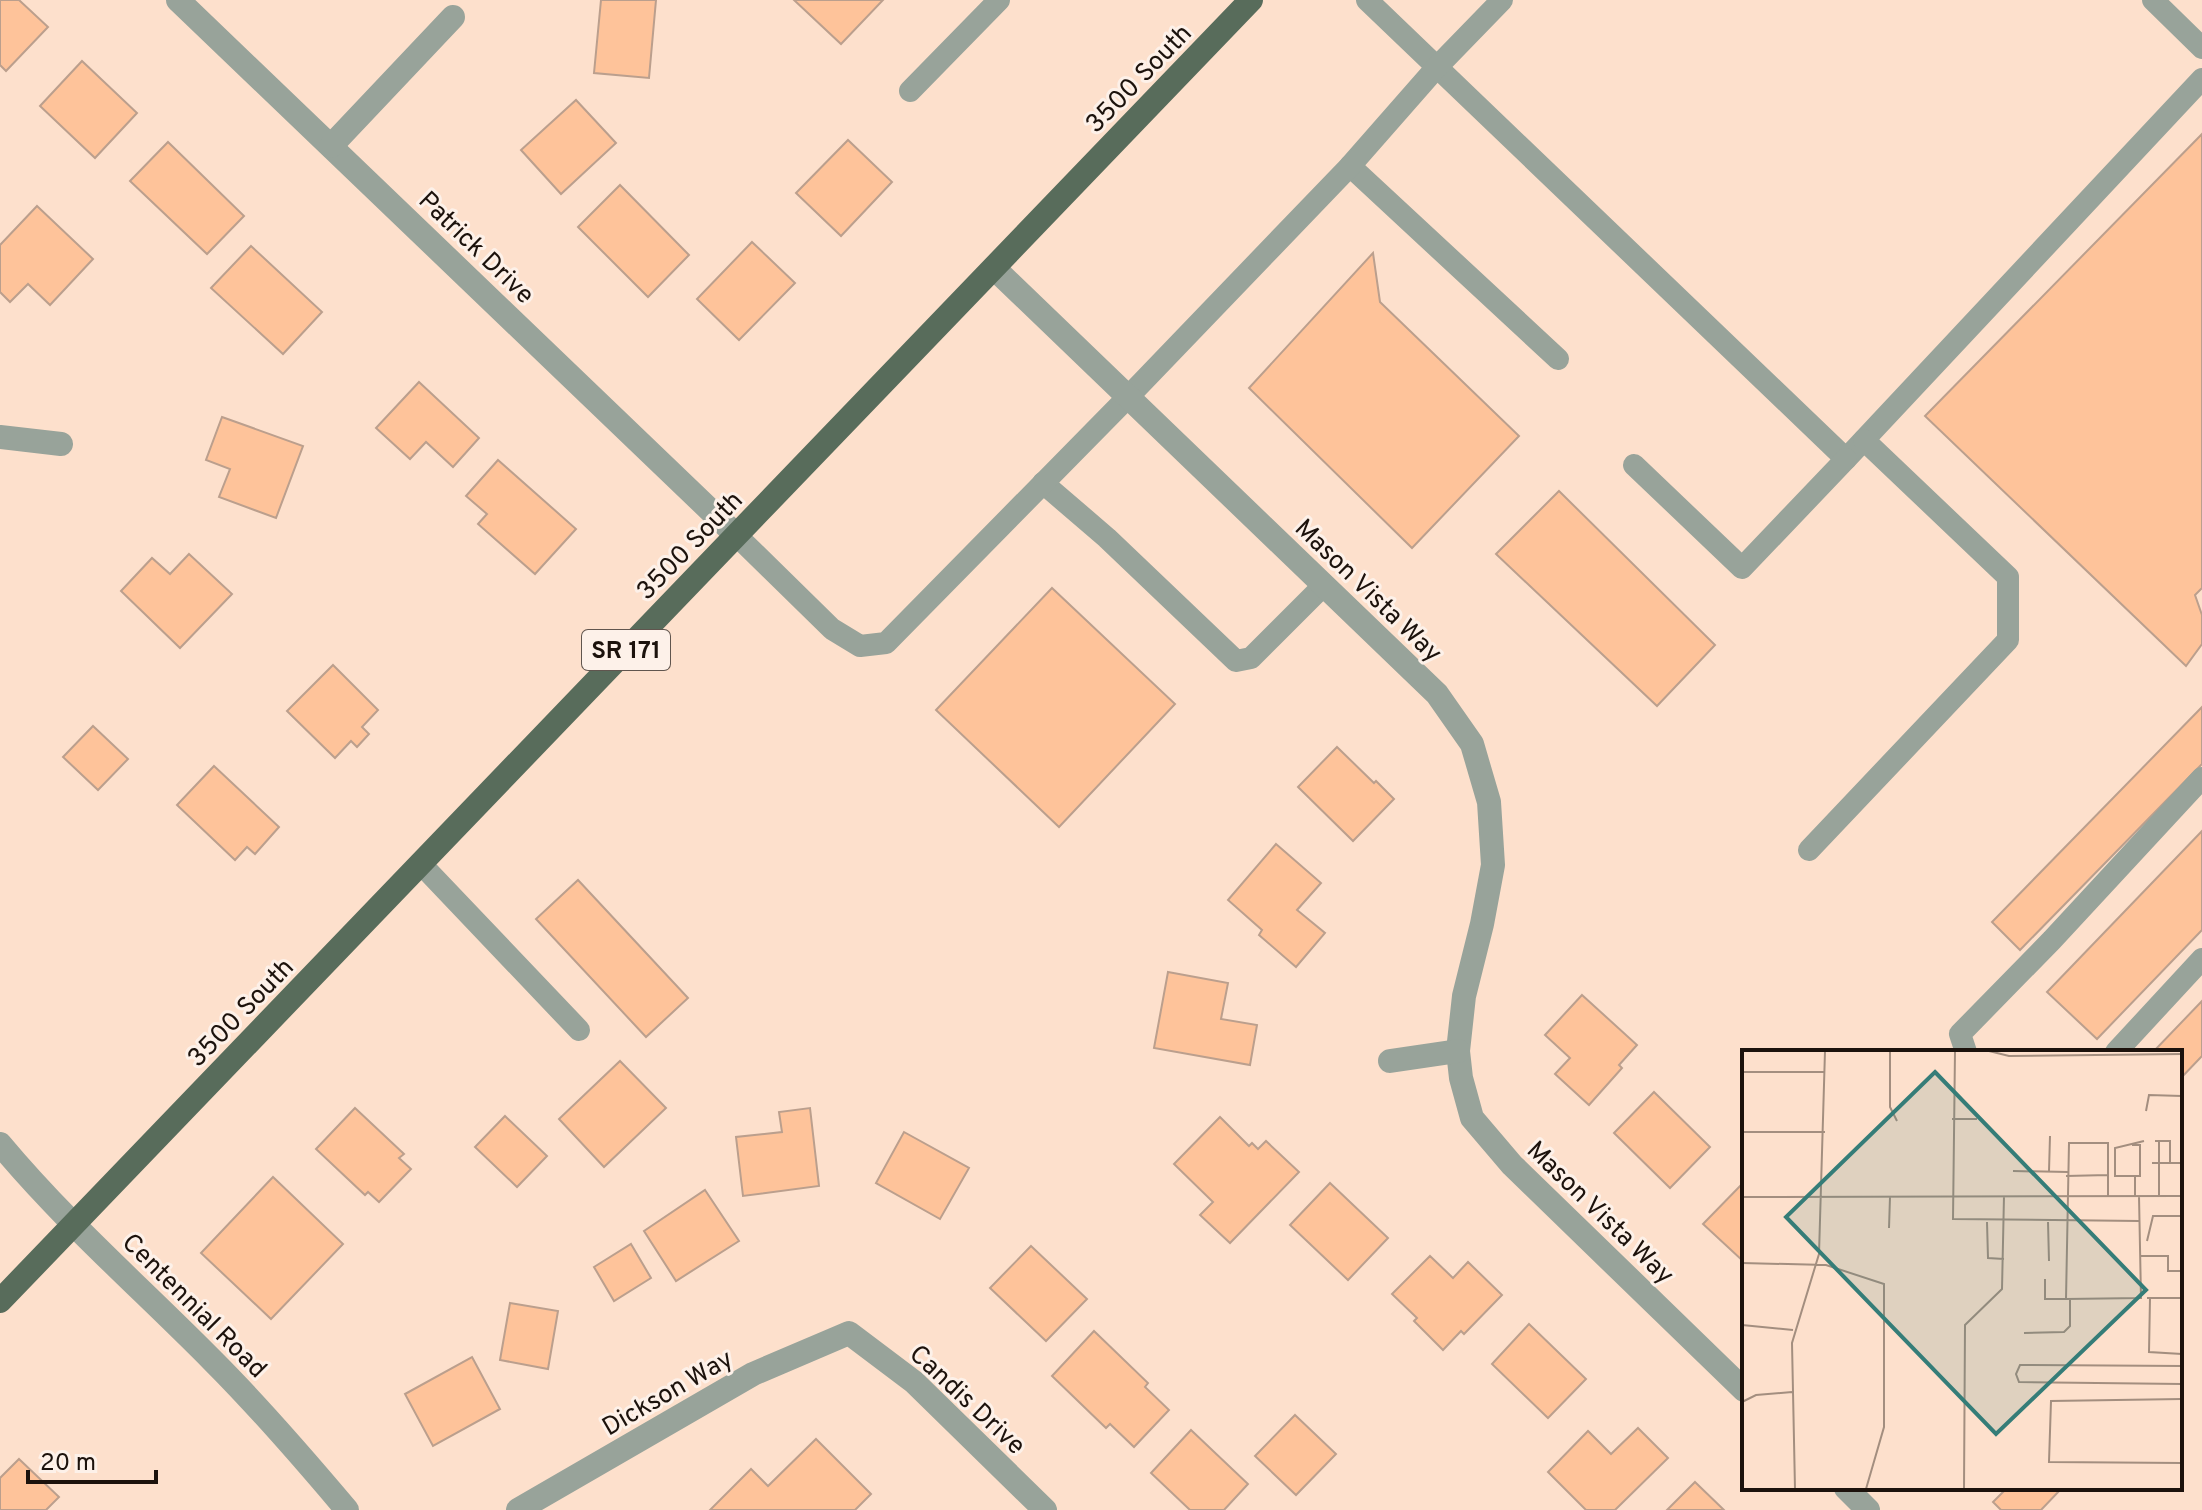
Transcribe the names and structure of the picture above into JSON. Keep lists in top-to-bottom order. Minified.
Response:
{"streets":{"main road":["3500 South","SR 171"],"street":["Patrick Drive","Mason Vista Way","Centennial Road","Dickson Way","Candis Drive"]},"crossings":[["3500 South","Patrick Drive"],["3500 South","Mason Vista Way"],["3500 South","Centennial Road"],["Dickson Way","Candis Drive"]],"scale_bar":"20 m"}
